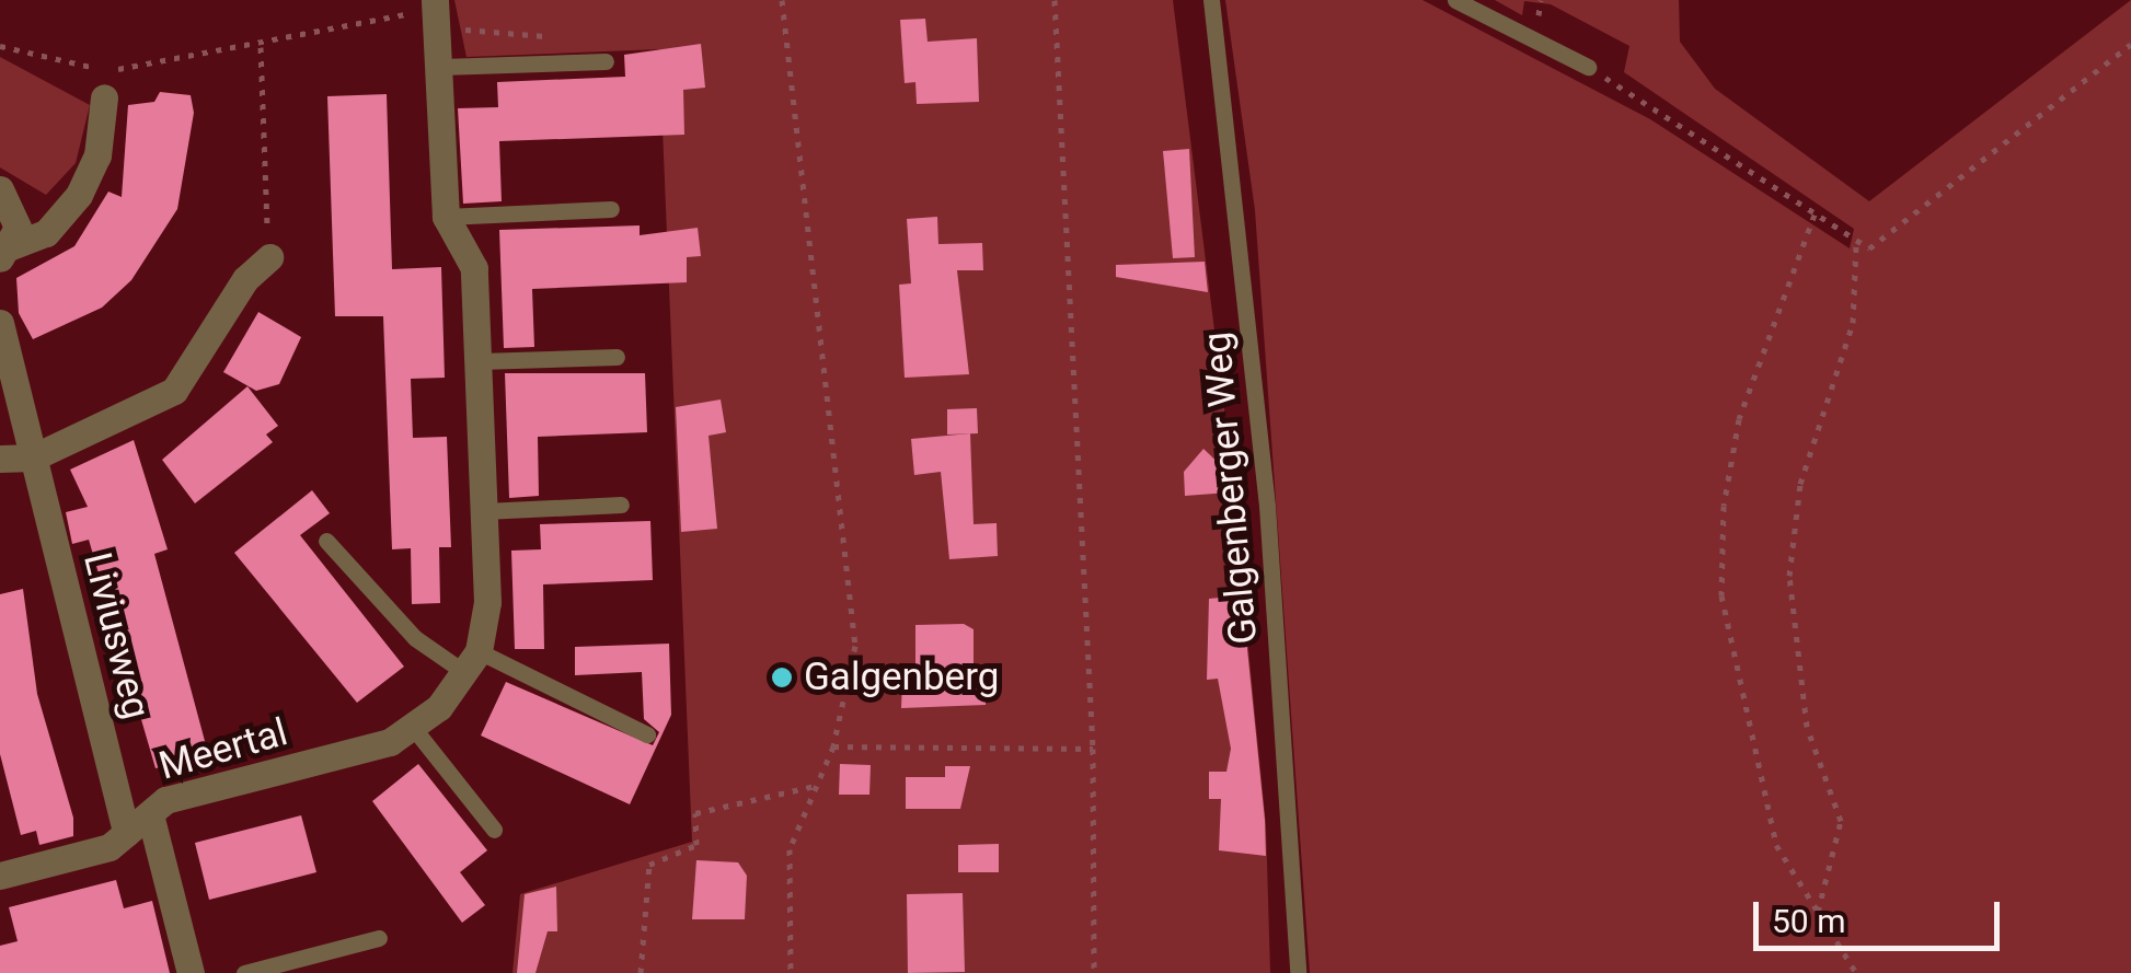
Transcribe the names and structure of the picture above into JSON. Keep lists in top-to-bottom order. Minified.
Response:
{"streets":{"street":["Liviusweg","Meertal"],"lane":["Galgenberger Weg"]},"crossings":[["Liviusweg","Meertal"]],"places":["Galgenberg"],"scale_bar":"50 m"}
